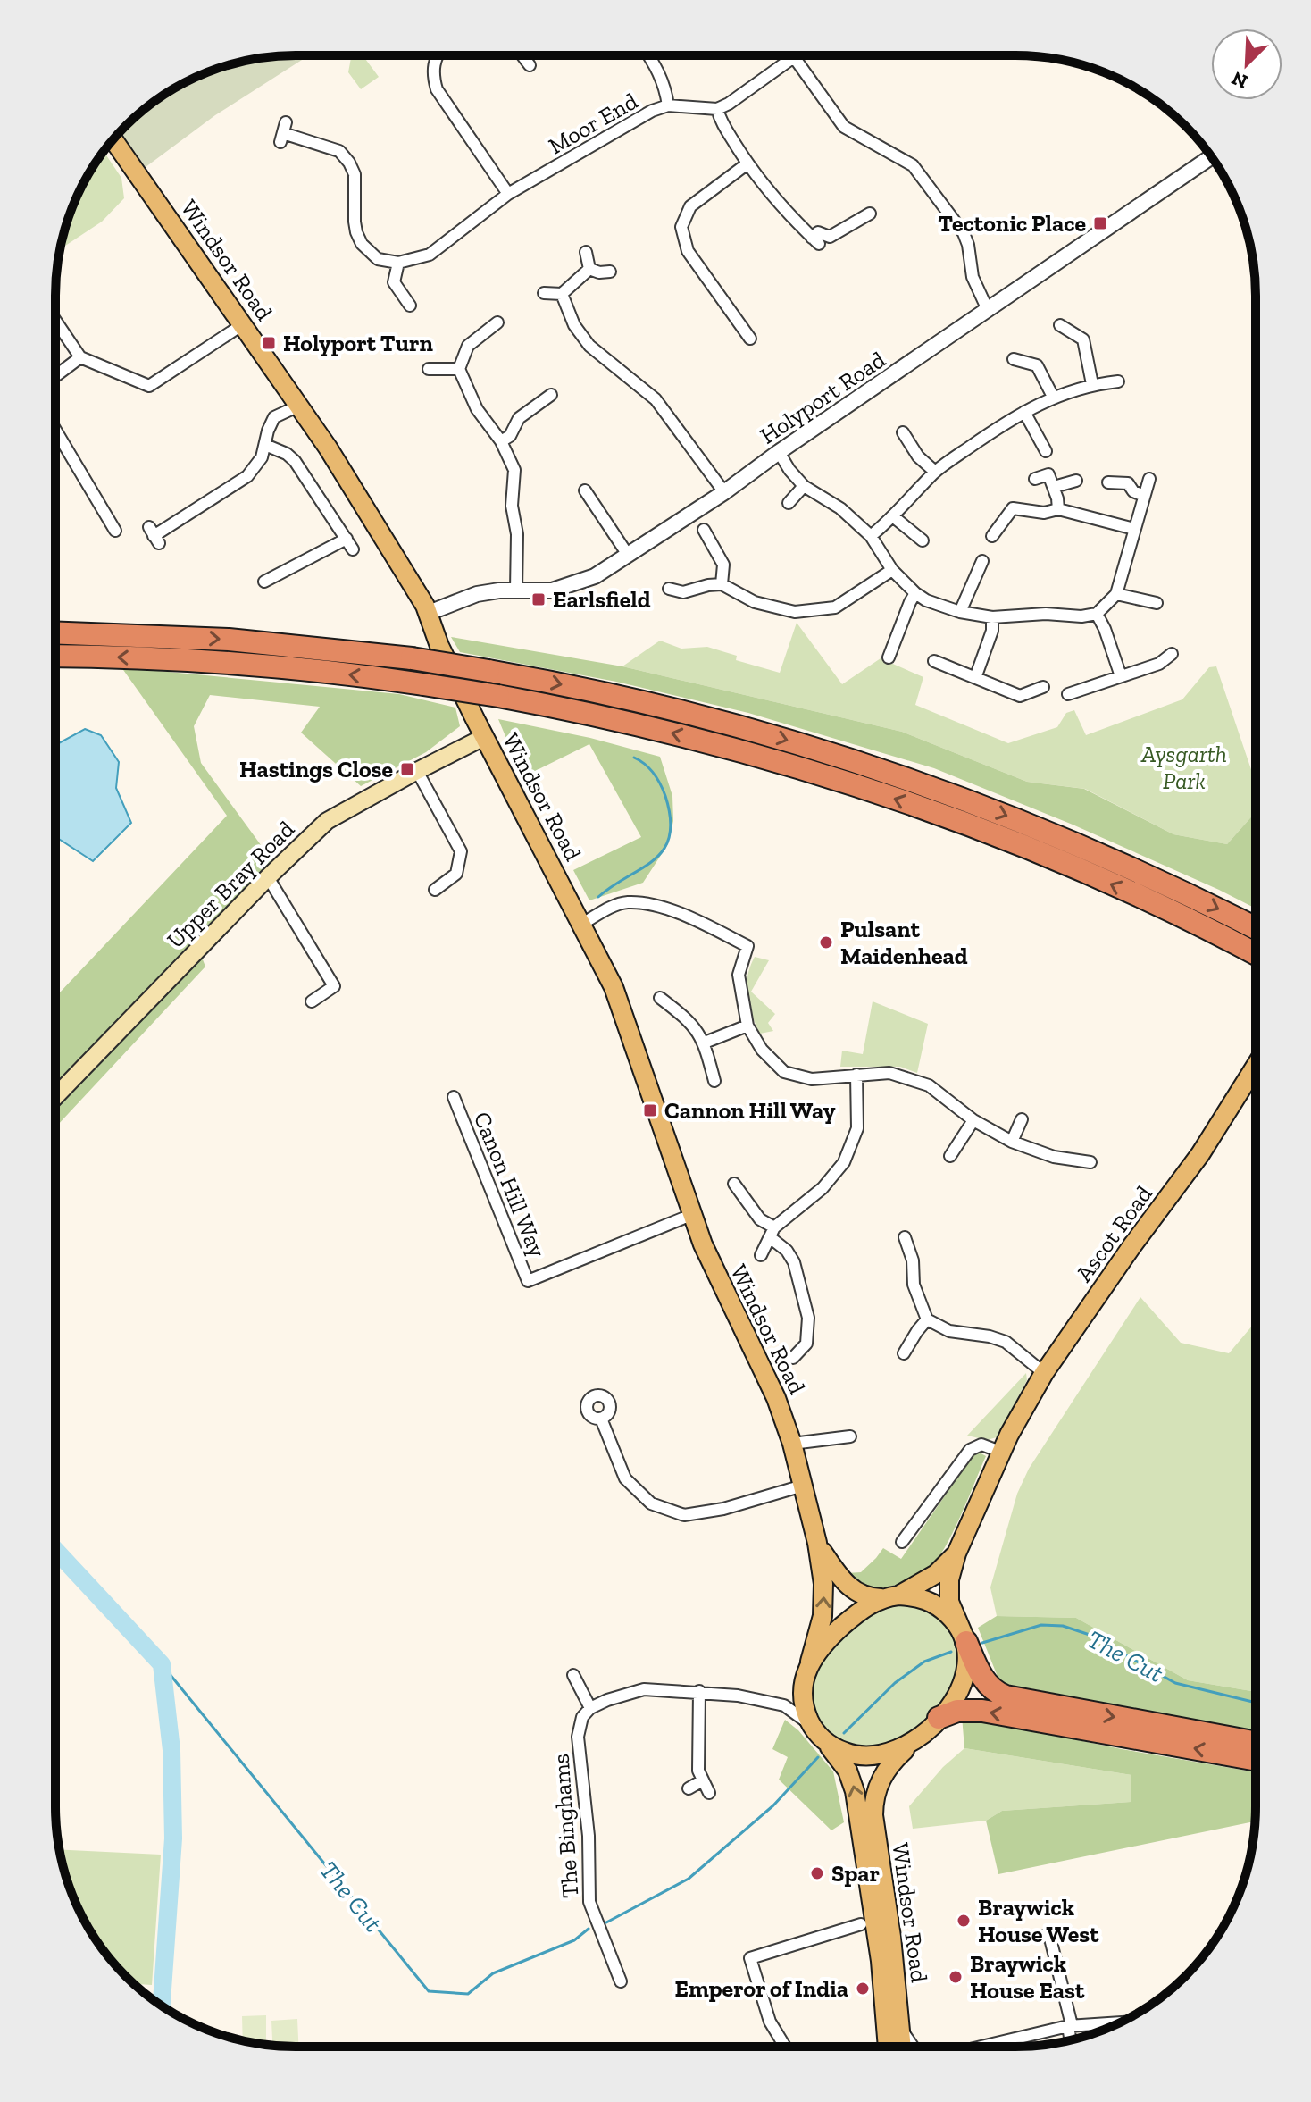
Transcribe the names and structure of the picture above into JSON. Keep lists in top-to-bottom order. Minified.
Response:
{"streets":{"main road":["Windsor Road","Upper Bray Road","Ascot Road"],"street":["Moor End","Holyport Road","Canon Hill Way","The Binghams"]},"crossings":[["Windsor Road","Holyport Road"],["Windsor Road","Upper Bray Road"],["Windsor Road","Canon Hill Way"],["Windsor Road","Ascot Road"]],"water":["The Cut"],"parks":["Aysgarth Park"],"places":{"transit":["Tectonic Place","Holyport Turn","Earlsfield","Hastings Close","Cannon Hill Way"],"other":["Pulsant Maidenhead","Spar","Braywick House West","Braywick House East","Emperor of India"]},"north":"bottom left"}
